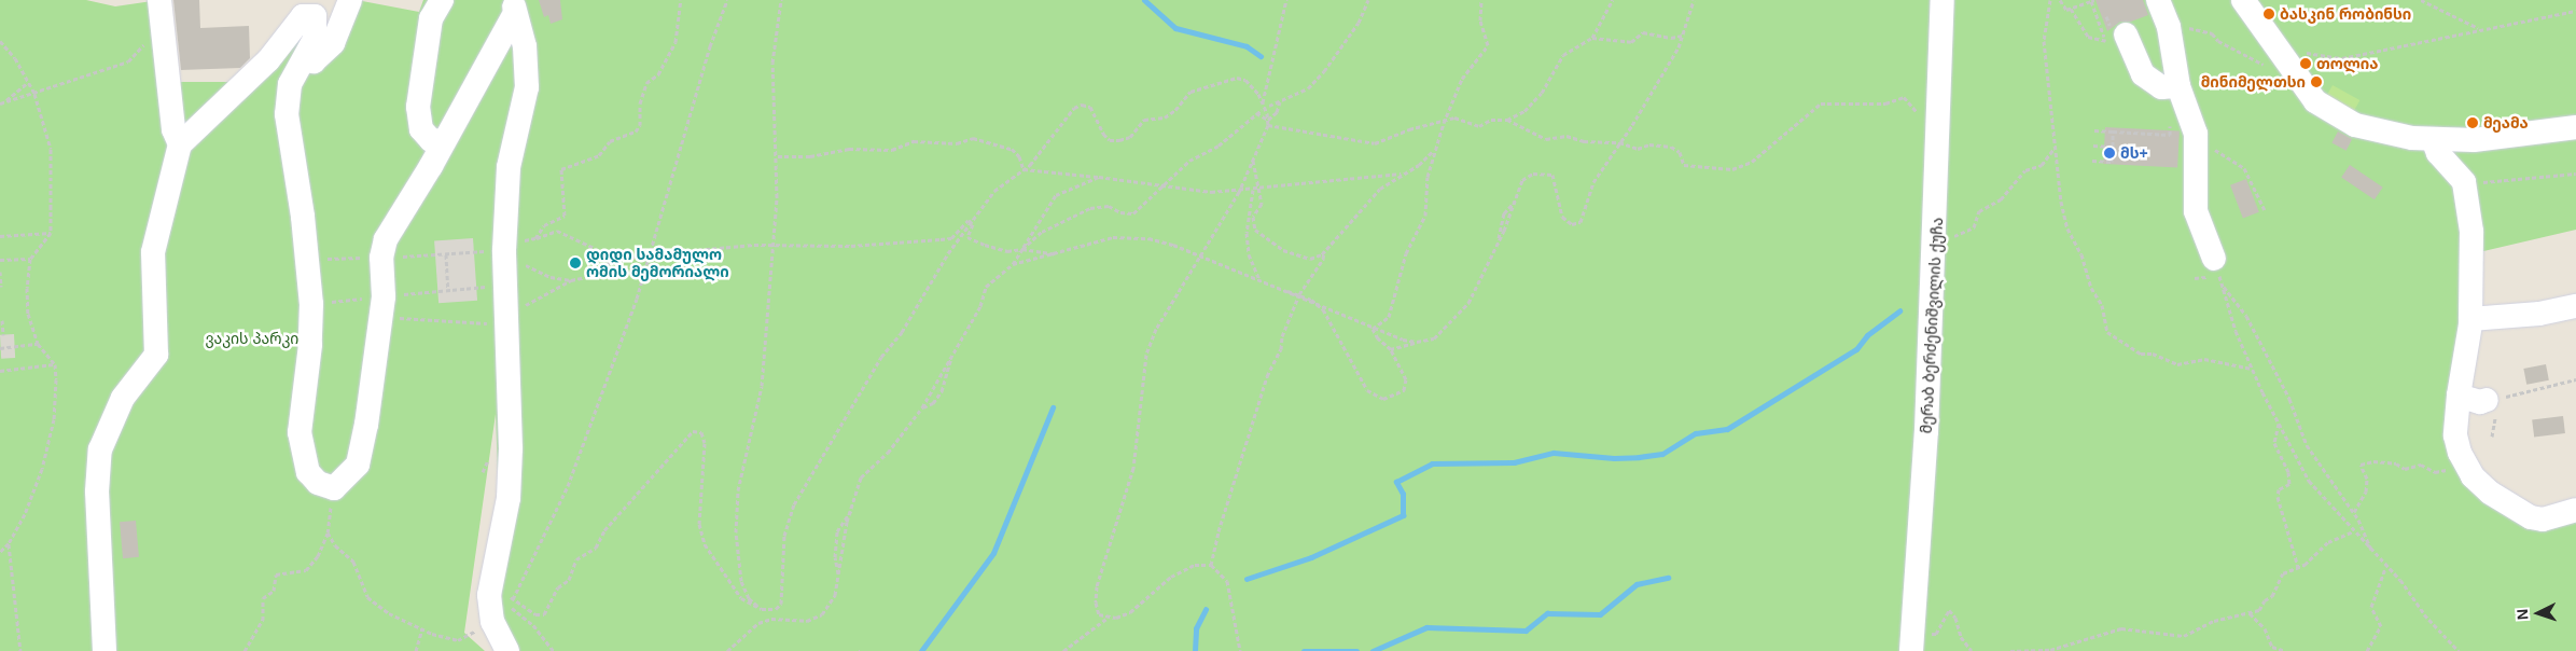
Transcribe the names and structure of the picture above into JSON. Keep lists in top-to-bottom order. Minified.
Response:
{"streets":{"street":["მერაბ ბერძენიშვილის ქუჩა"]},"parks":["ვაკის პარკი"],"places":["ბასკინ რობინსი","თოლია","მინიმელთსი","მეამა","მს+","დიდი სამამულო ომის მემორიალი"],"north":"left"}
